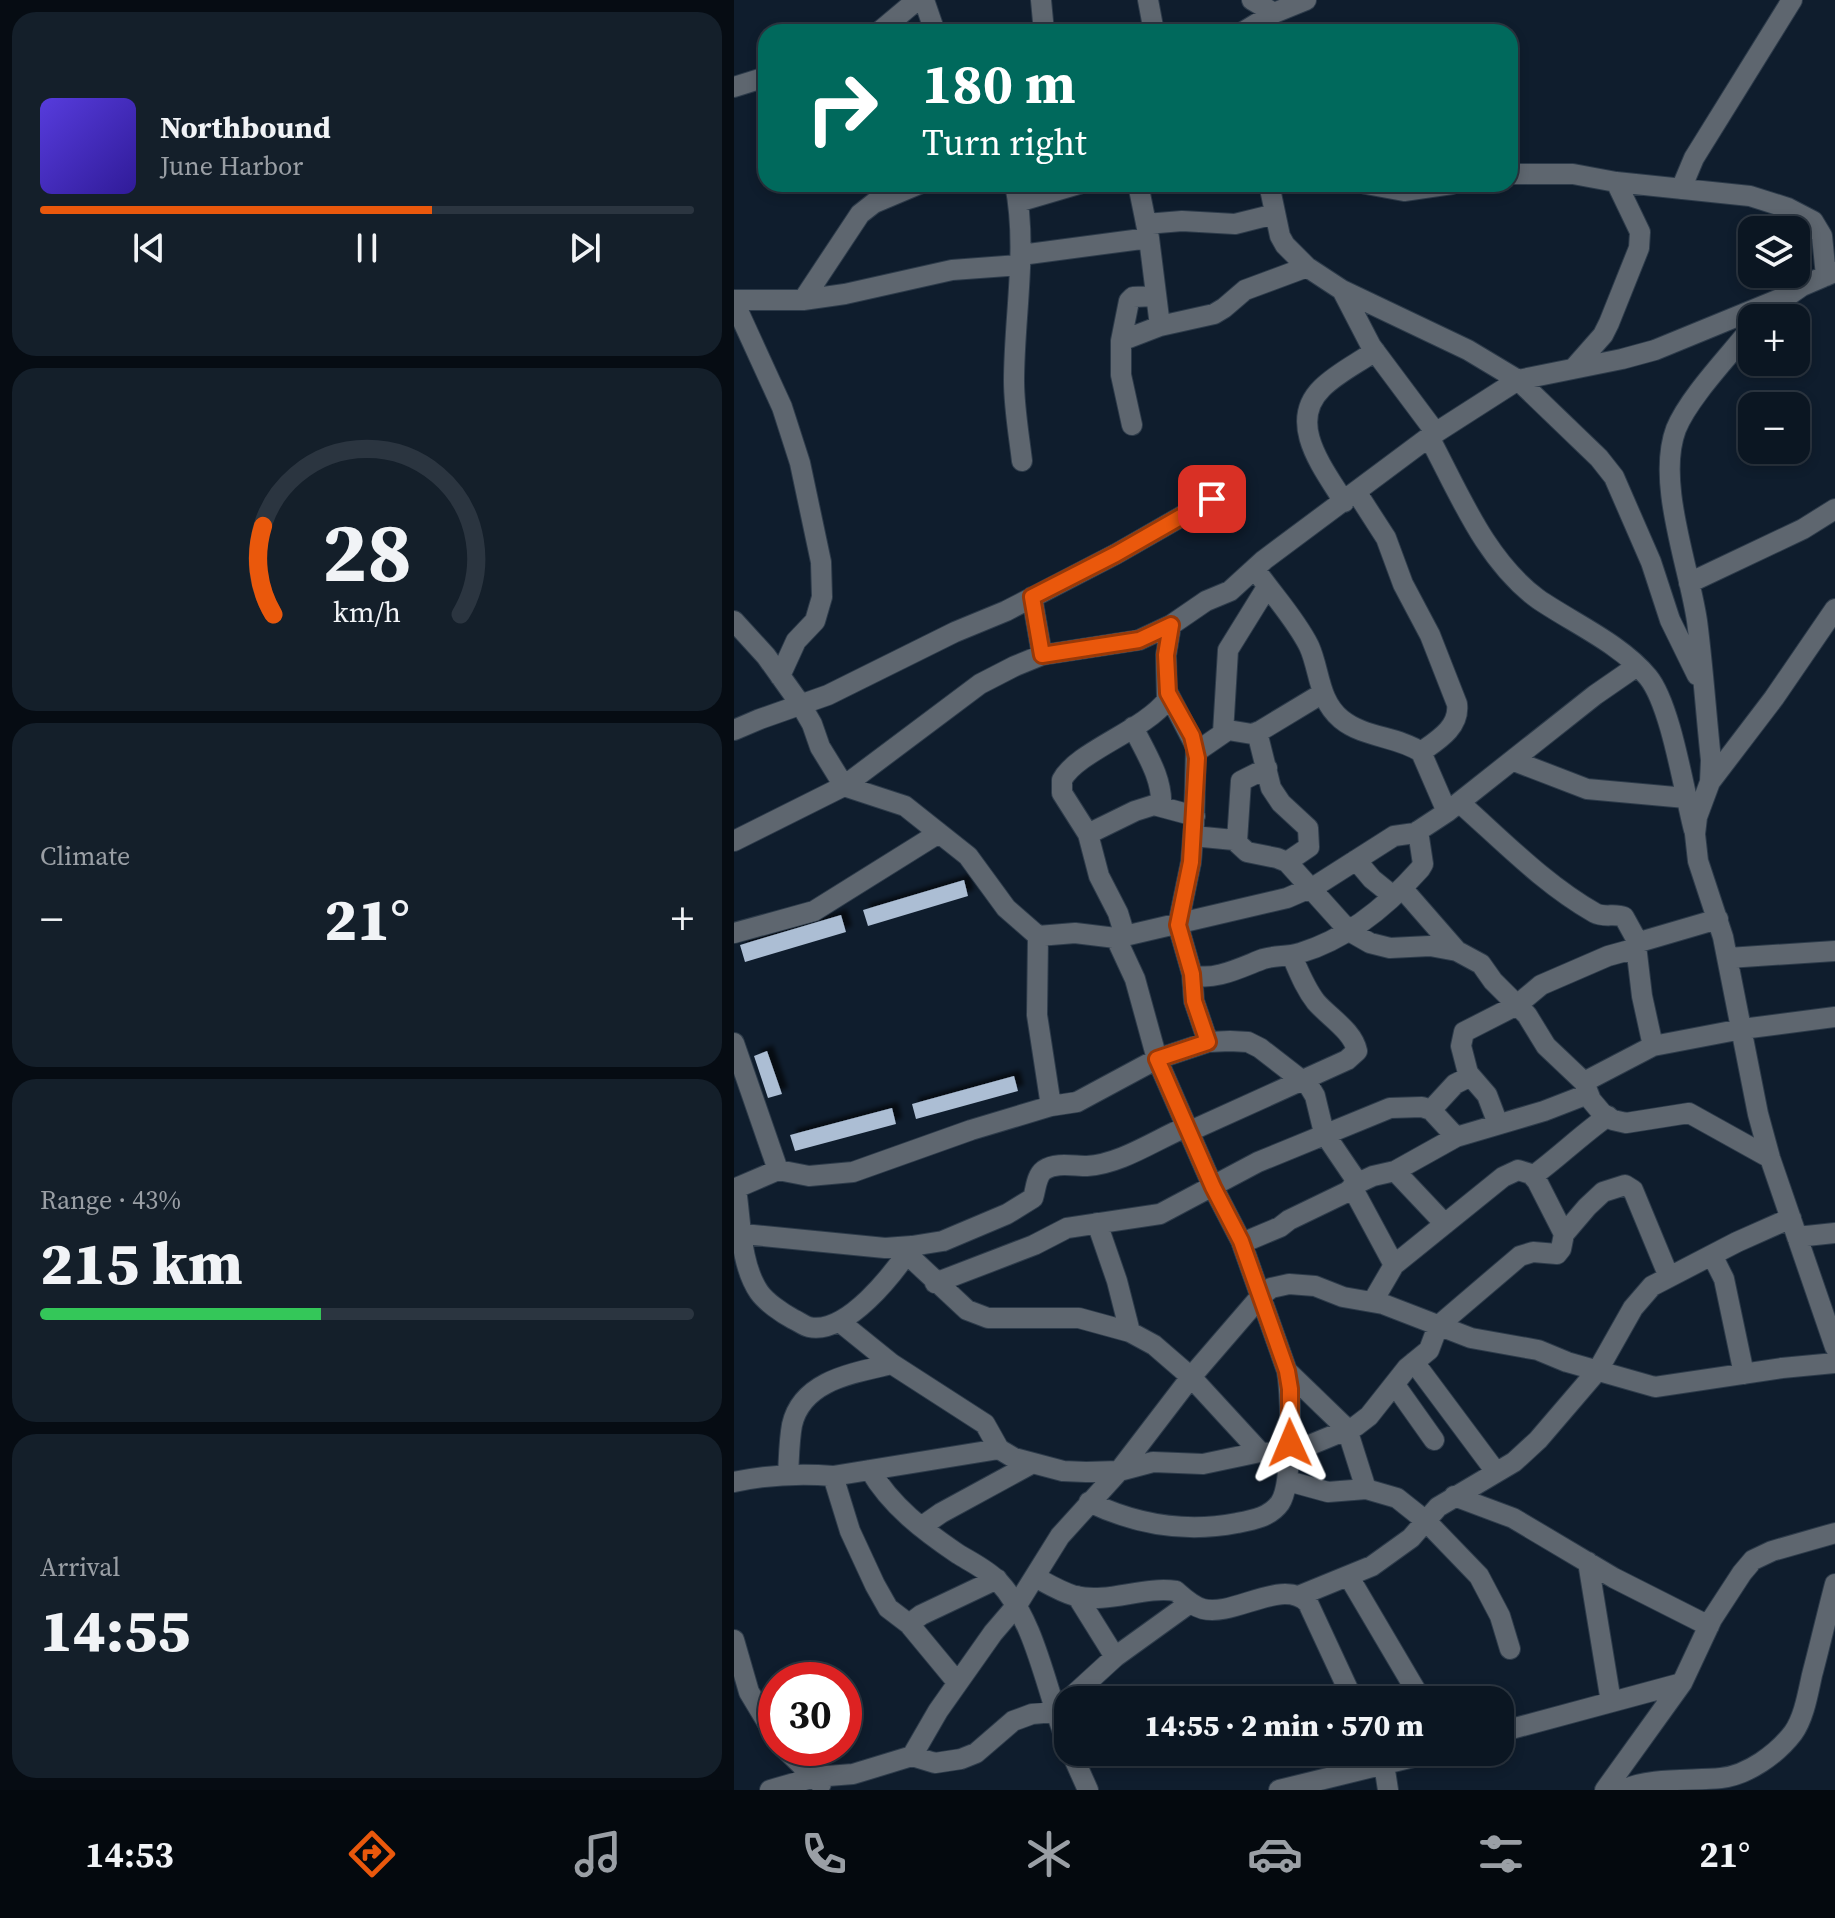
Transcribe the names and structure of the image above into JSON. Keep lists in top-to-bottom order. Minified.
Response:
{"page":{"turn":["180 m","Turn right"],"song":["Northbound","June Harbor"],"map_buttons":["+","−"],"tile":["Climate",["Range · 43%","215 km"],["Arrival","14:55"]],"heat":["−","21°","+"],"limit":"30","trip":"14:55 · 2 min · 570 m","tabs":["14:53","21°"],"gauge":["28","km/h"]}}
